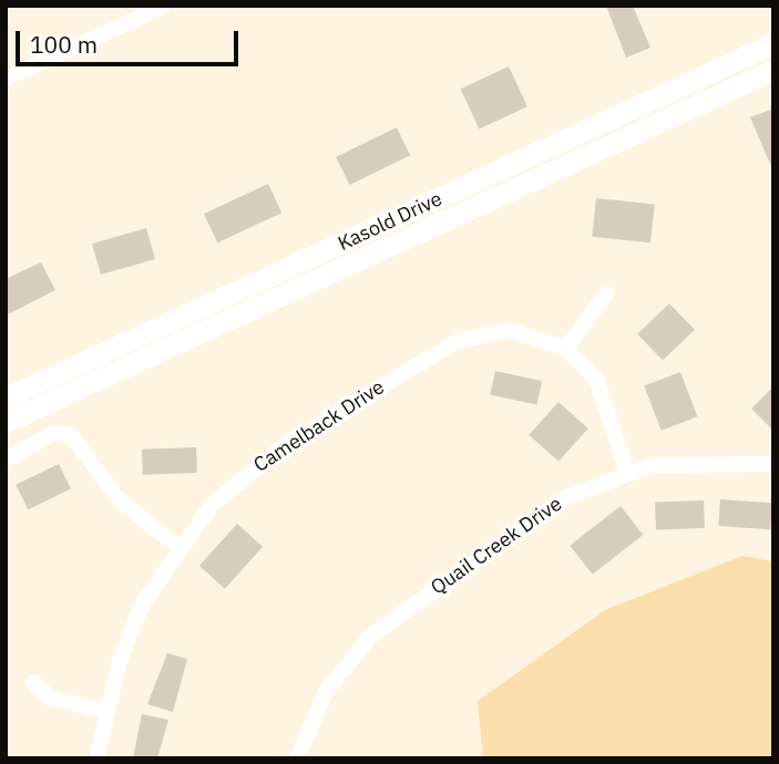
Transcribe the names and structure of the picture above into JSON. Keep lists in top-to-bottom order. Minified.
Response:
{"streets":{"main road":["Kasold Drive"],"street":["Camelback Drive","Quail Creek Drive"]},"scale_bar":"100 m"}
